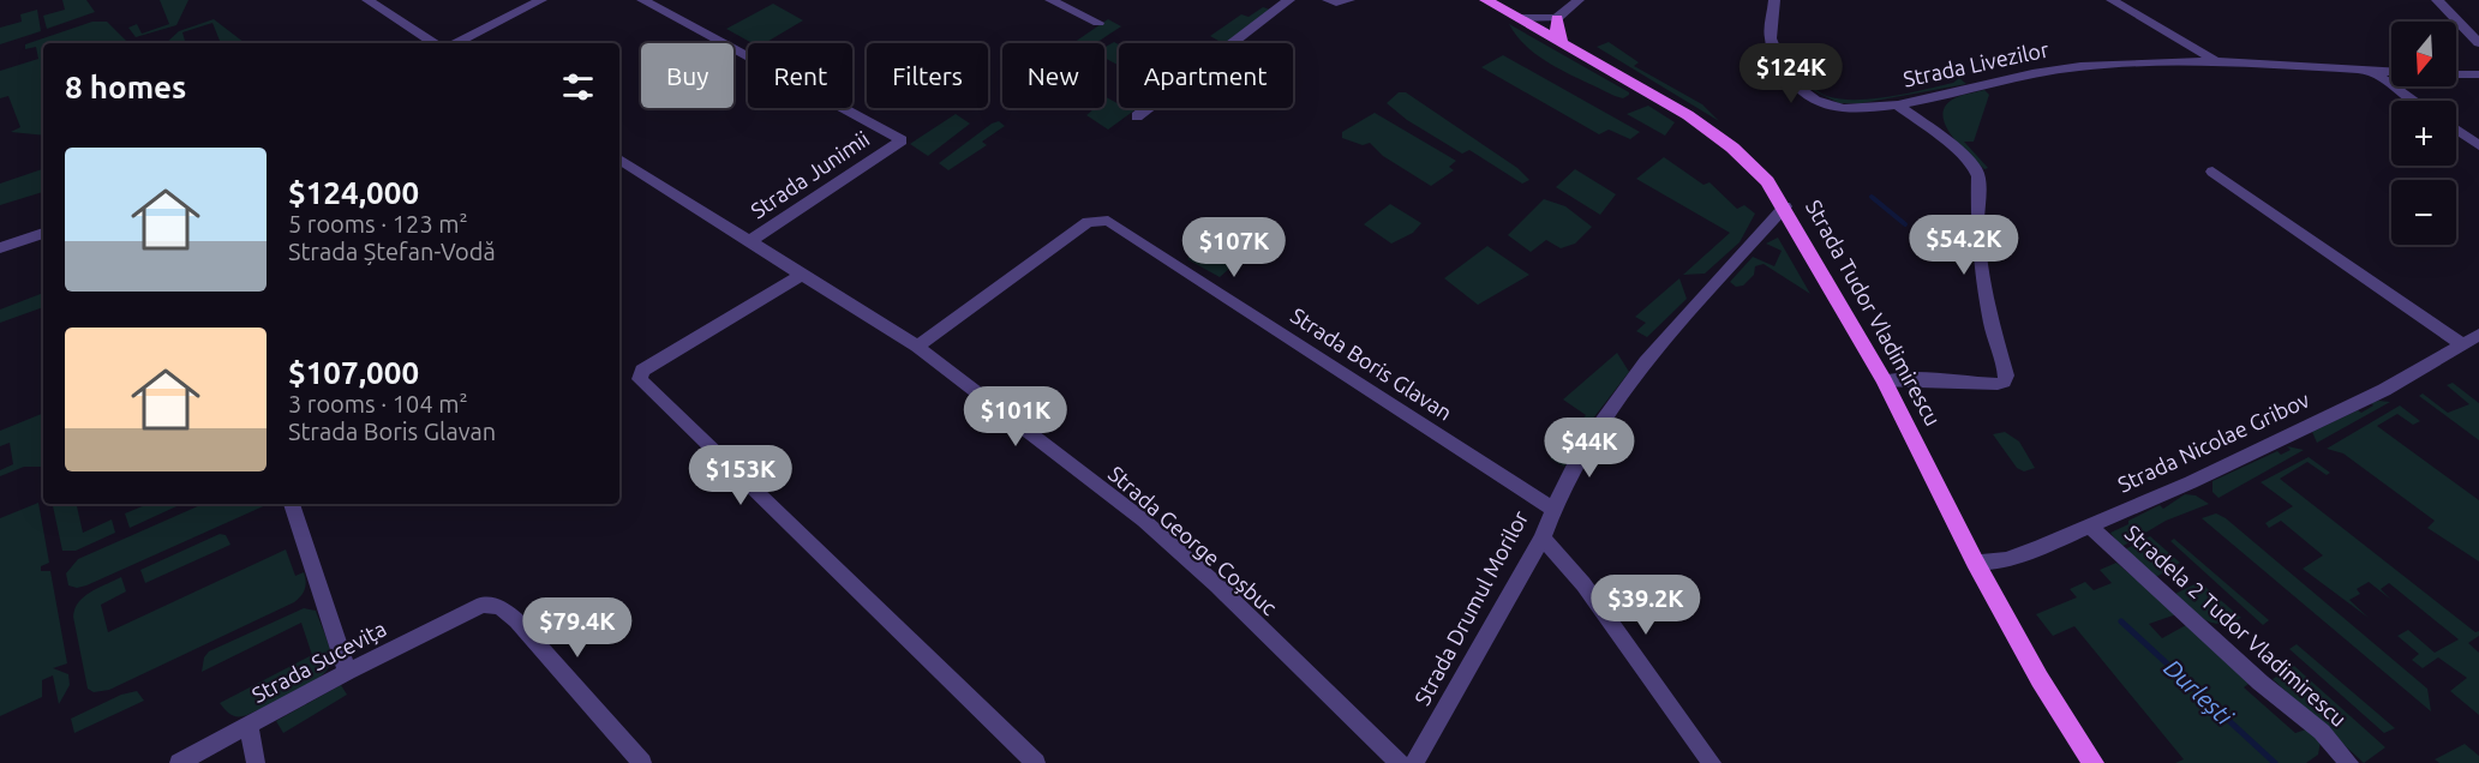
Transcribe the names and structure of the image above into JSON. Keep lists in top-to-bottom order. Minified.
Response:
{"streets":{"main road":["Strada Tudor Vladimirescu"],"street":["Strada Livezilor","Strada Junimii","Strada Boris Glavan","Strada Nicolae Gribov","Strada George Coșbuc","Strada Drumul Morilor","Stradela 2 Tudor Vladimirescu","Strada Sucevița"]},"crossings":[["Strada Livezilor","Strada Tudor Vladimirescu"],["Strada Junimii","Strada George Coșbuc"],["Strada Tudor Vladimirescu","Strada Nicolae Gribov"],["Strada Tudor Vladimirescu","Strada Drumul Morilor"],["Strada Boris Glavan","Strada George Coșbuc"],["Strada Boris Glavan","Strada Drumul Morilor"],["Strada Nicolae Gribov","Stradela 2 Tudor Vladimirescu"]],"water":["Durlești"],"north":"bottom","page":{"map_buttons":["+","−"],"price":["$124K","$54.2K","$107K","$101K","$44K","$153K","$39.2K","$79.4K"],"chip":["Buy","Rent","Filters","New","Apartment"],"heading":"8 homes","list":[{"name":"$124,000","note":"5 rooms · 123 m² · Strada Ștefan-Vodă"},{"name":"$107,000","note":"3 rooms · 104 m² · Strada Boris Glavan"}]}}
